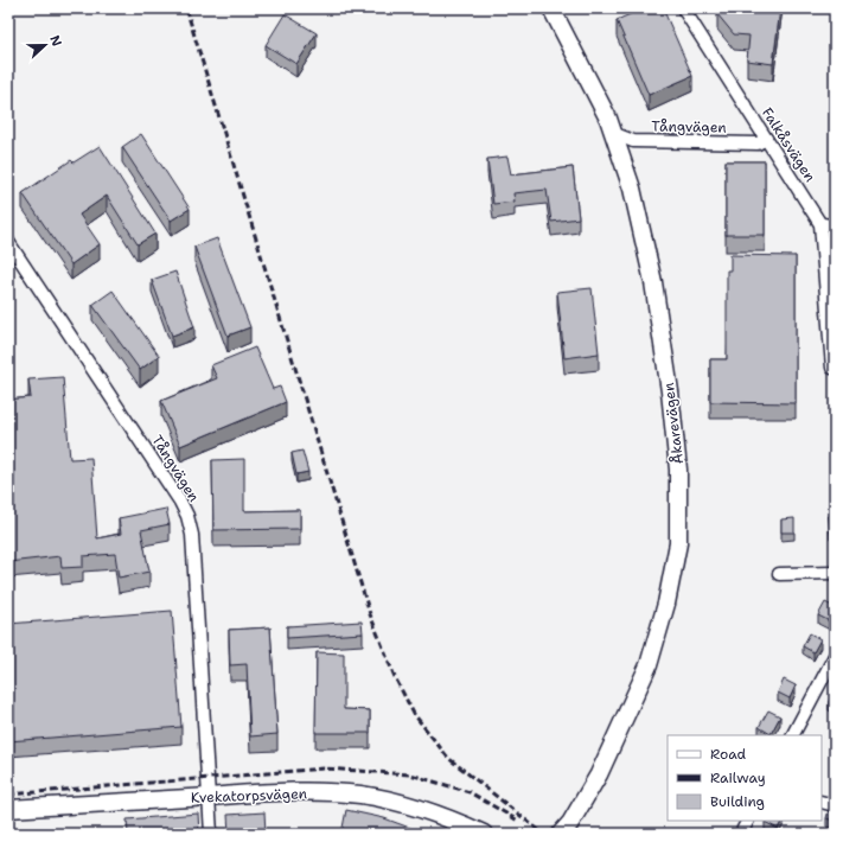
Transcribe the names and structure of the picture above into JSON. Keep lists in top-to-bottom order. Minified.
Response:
{"streets":{"street":["Tångvägen","Falkåsvägen","Åkarevägen","Kvekatorpsvägen"]},"crossings":[["Tångvägen","Falkåsvägen"],["Tångvägen","Åkarevägen"],["Tångvägen","Kvekatorpsvägen"]],"legend":["Road","Railway","Building"],"north":"right"}
